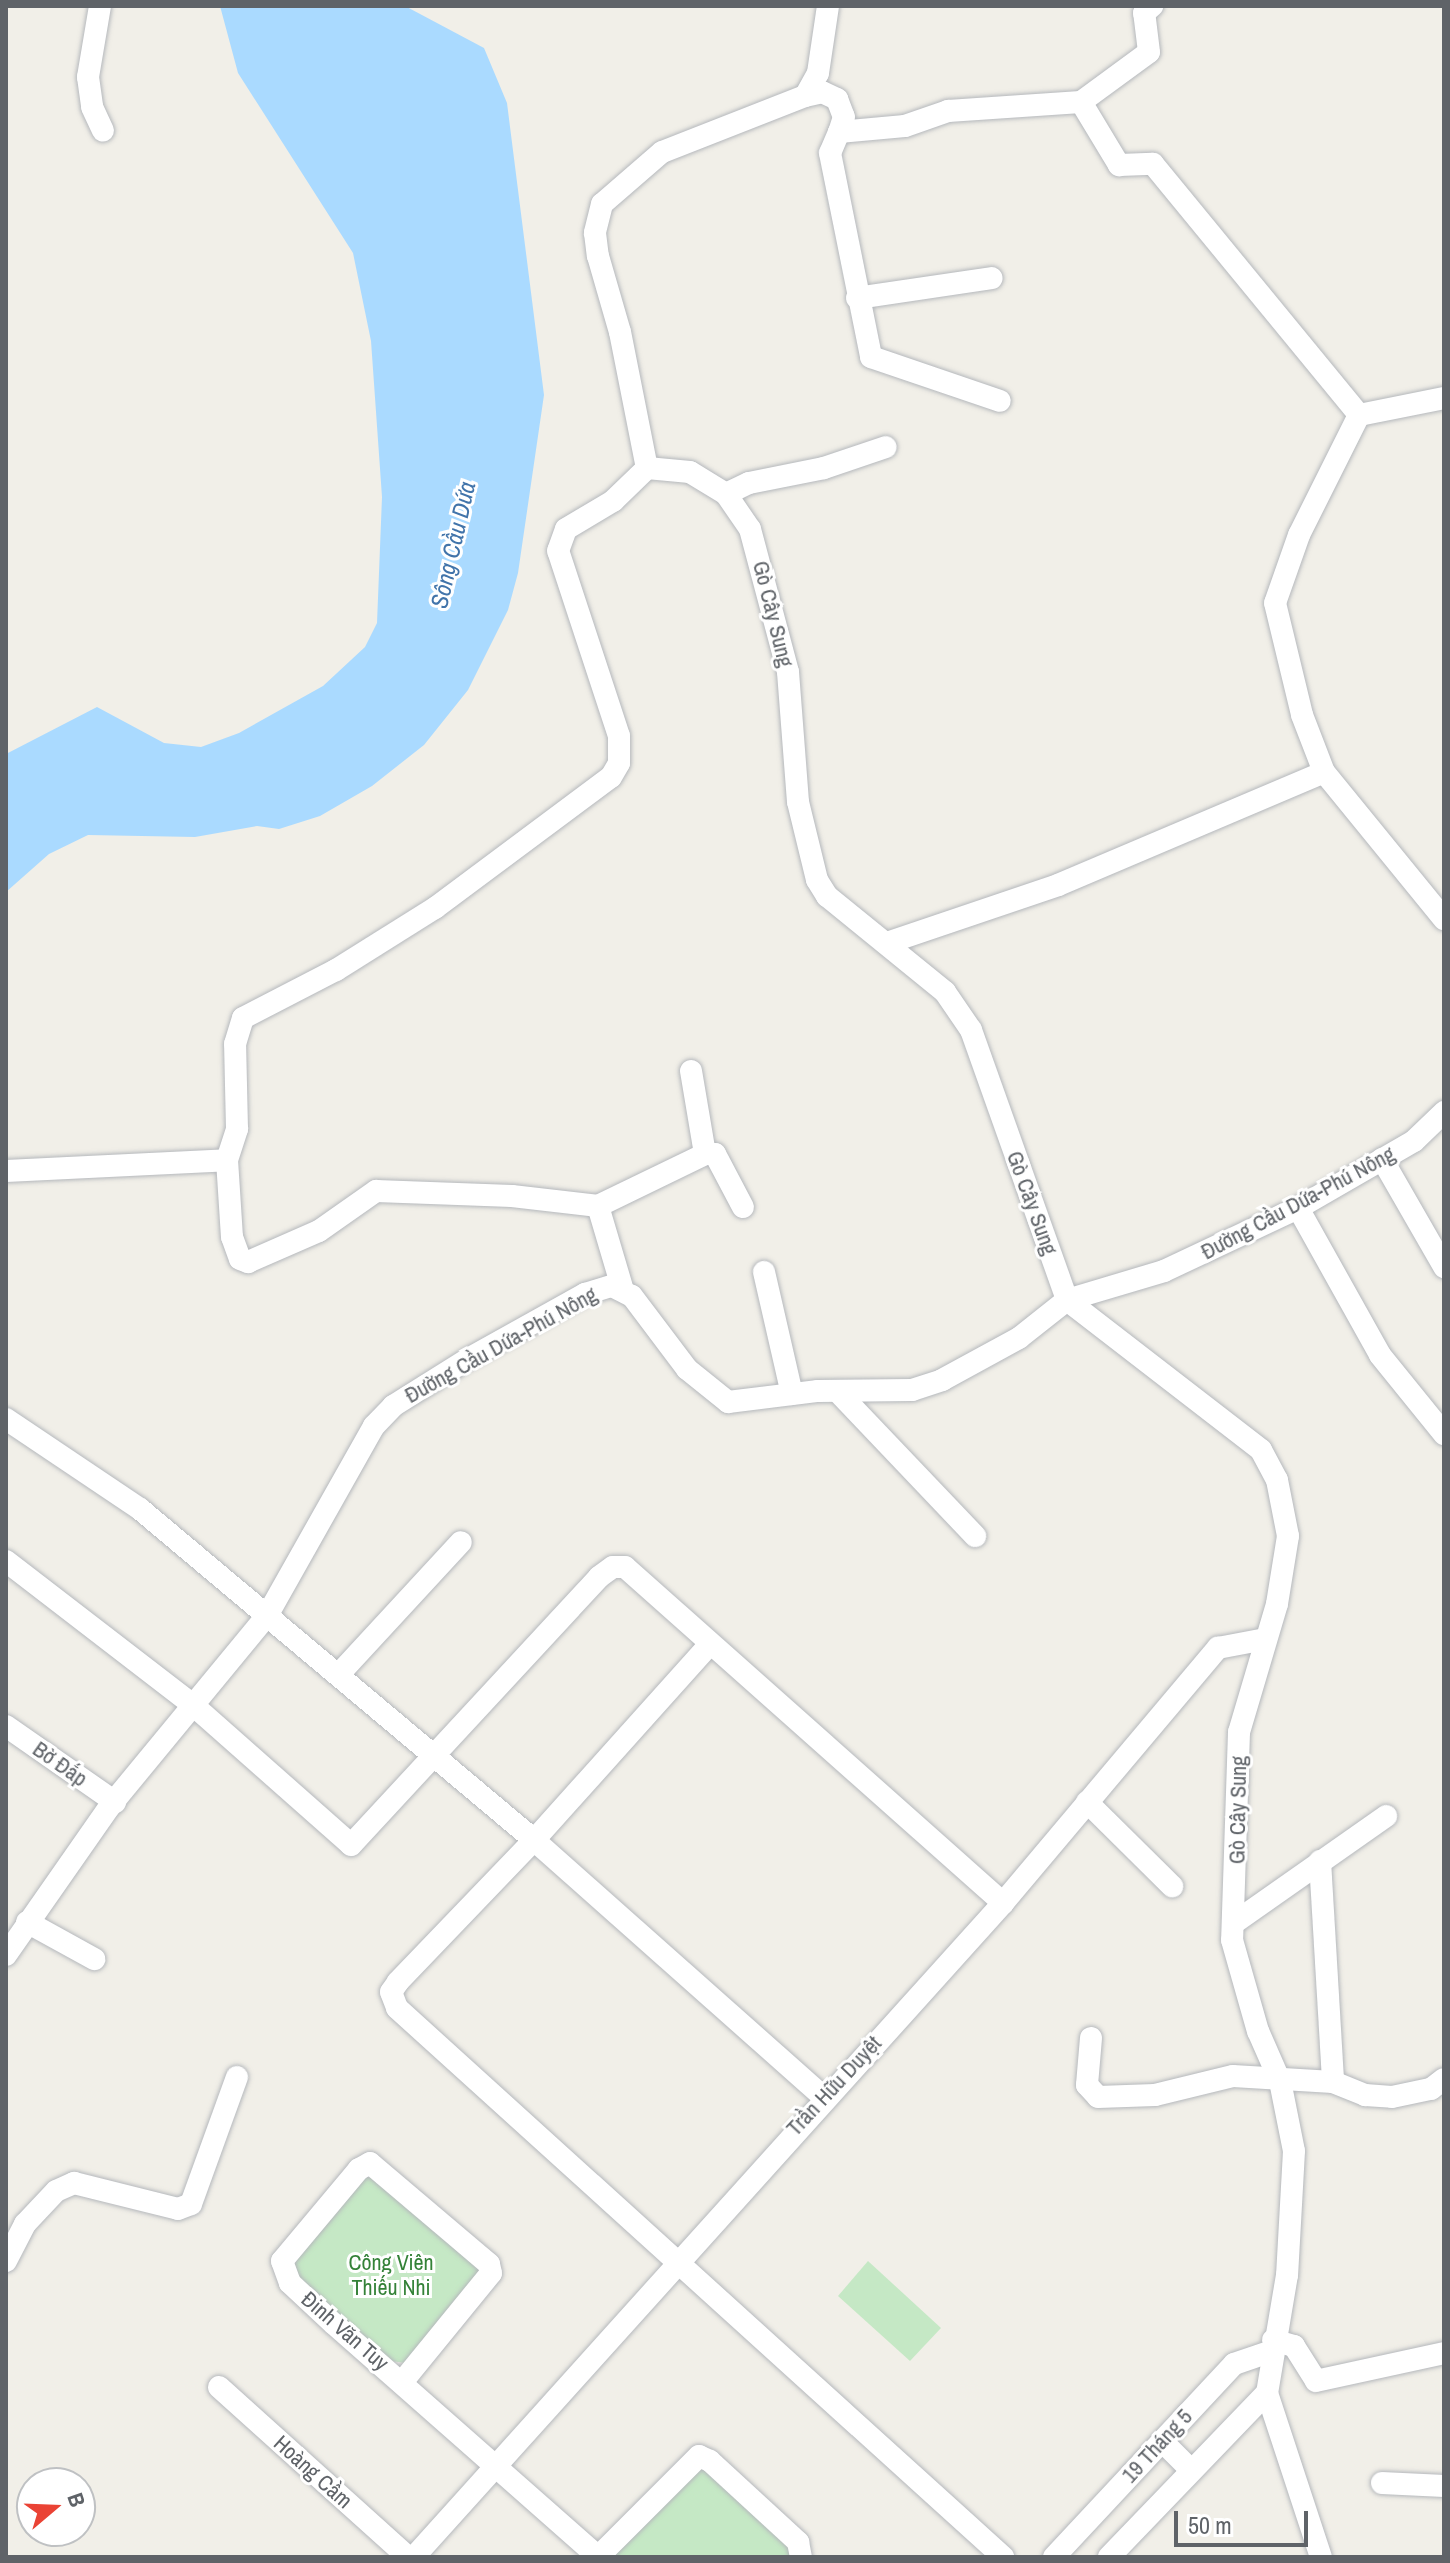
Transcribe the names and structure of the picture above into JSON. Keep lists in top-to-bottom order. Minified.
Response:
{"streets":{"street":["Gò Cây Sung","Đường Cầu Dứa-Phú Nông","Bờ Đắp","Trần Hữu Duyệt","Đinh Văn Tuy","19 Tháng 5","Hoàng Cầm"]},"crossings":[["Gò Cây Sung","Đường Cầu Dứa-Phú Nông"],["Gò Cây Sung","Trần Hữu Duyệt"],["Gò Cây Sung","19 Tháng 5"],["Đường Cầu Dứa-Phú Nông","Bờ Đắp"],["Trần Hữu Duyệt","Đinh Văn Tuy"]],"water":["Sông Cầu Dứa"],"parks":["Công Viên Thiếu Nhi"],"scale_bar":"50 m","north":"right"}
